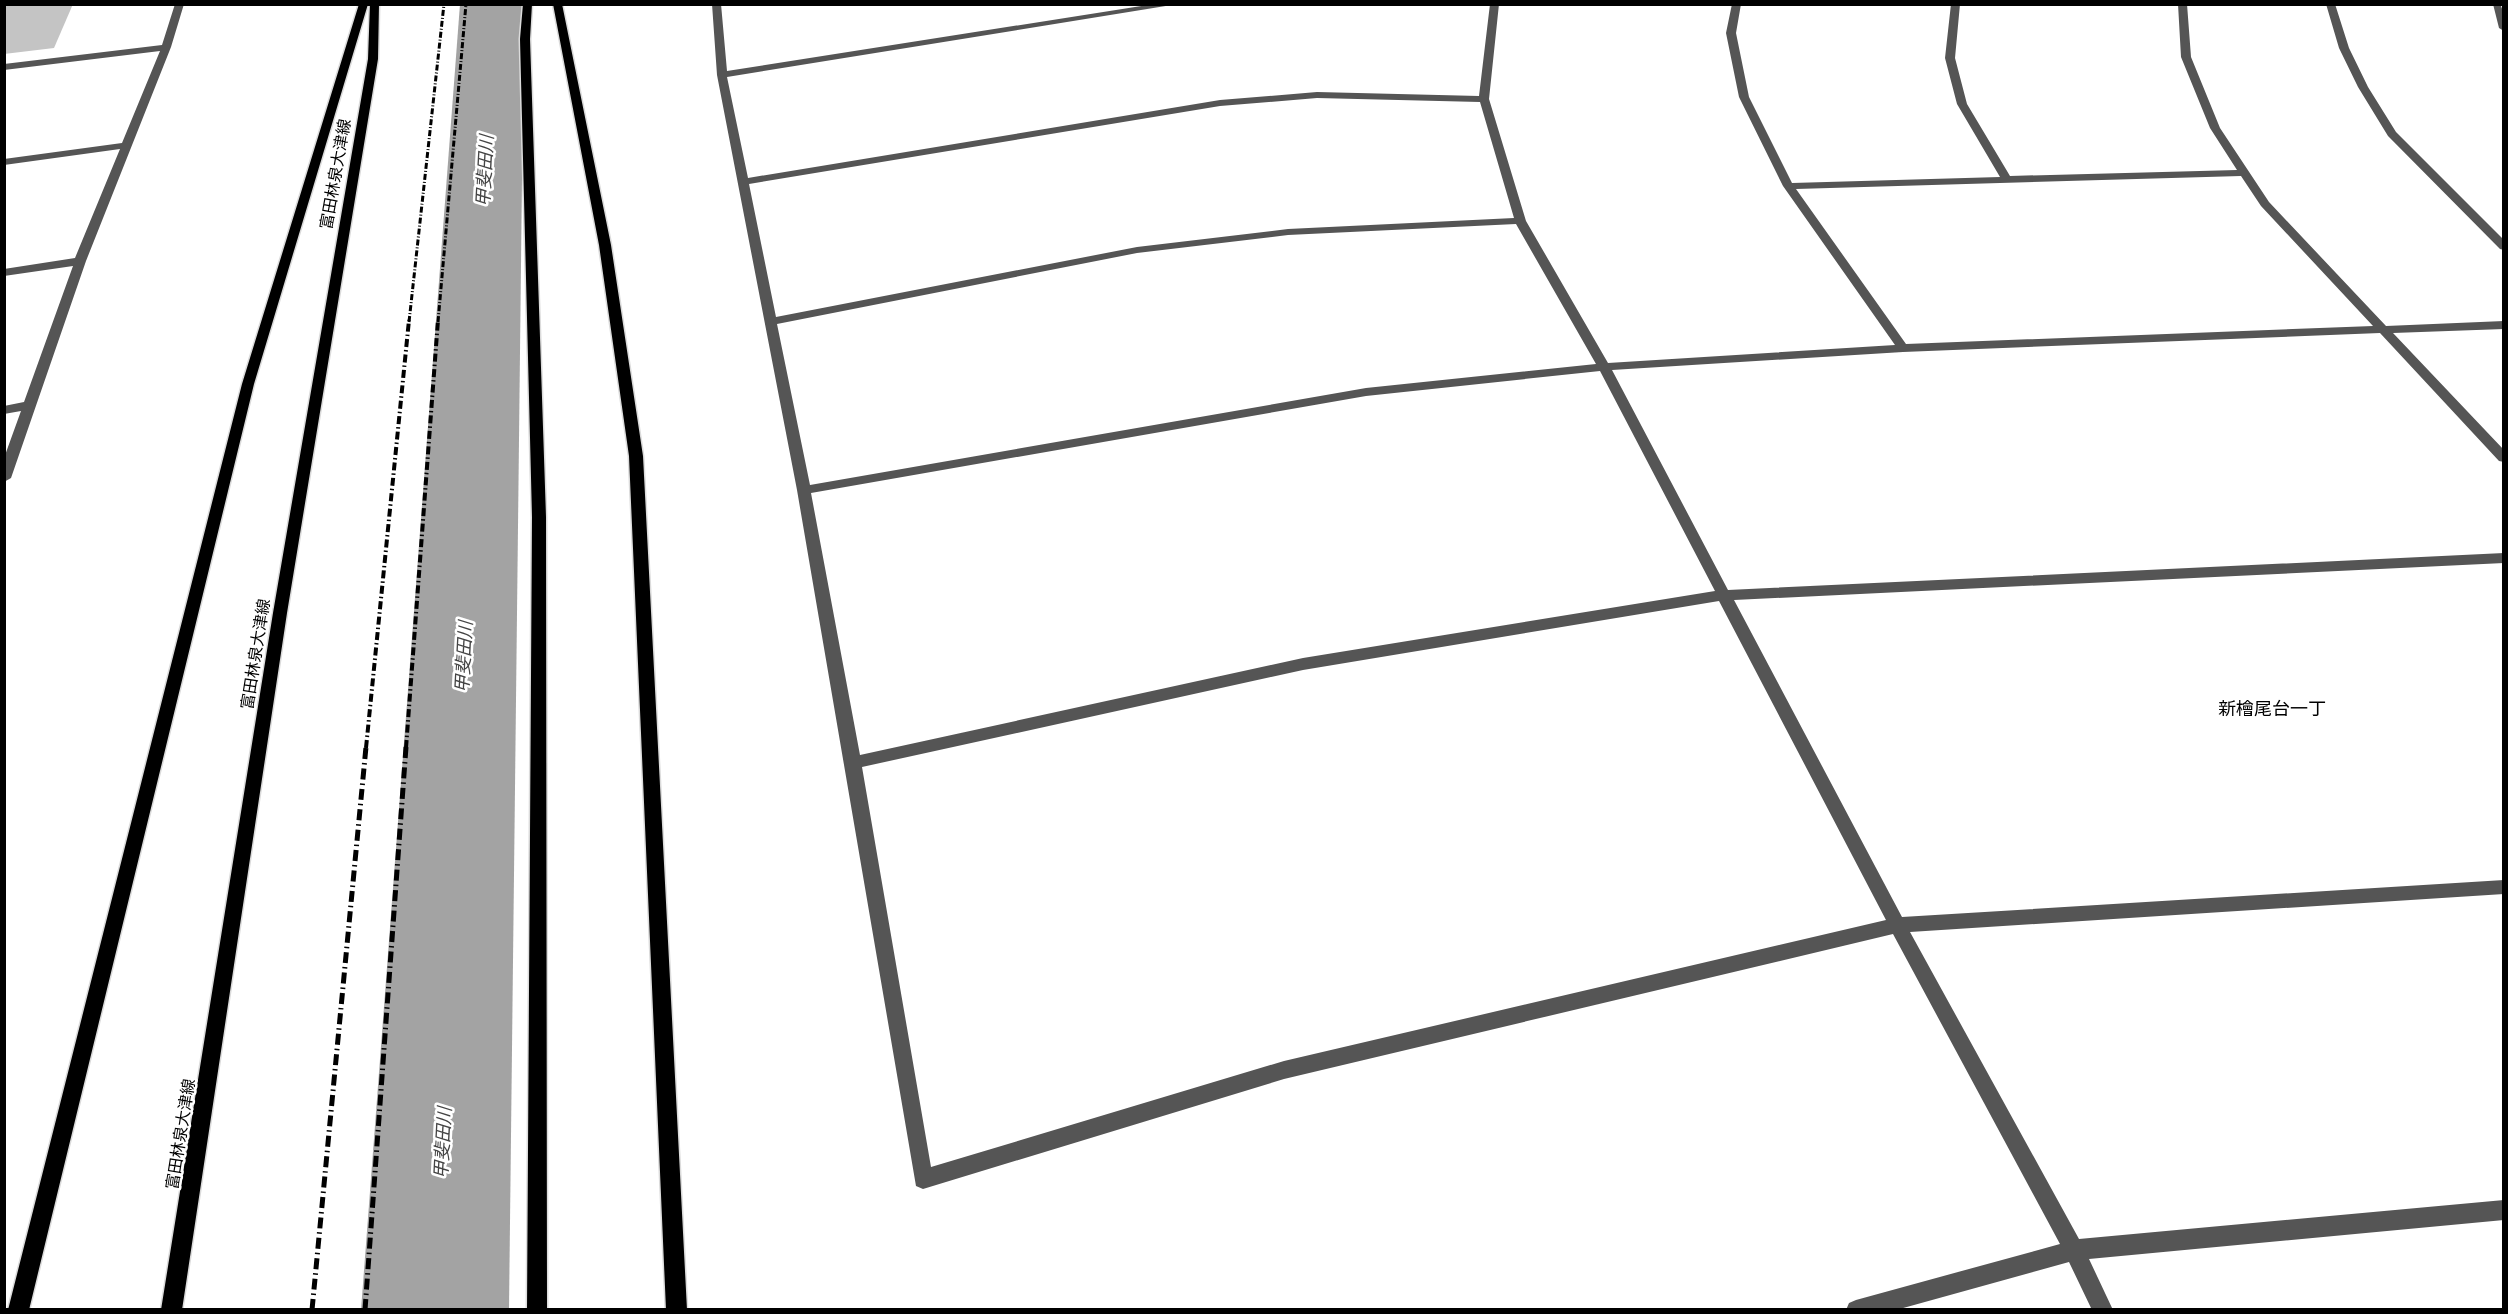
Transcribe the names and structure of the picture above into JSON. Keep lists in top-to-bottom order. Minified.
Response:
{"streets":{"main road":["富田林泉大津線"]},"districts":["新檜尾台一丁"],"water":["甲斐田川"]}
